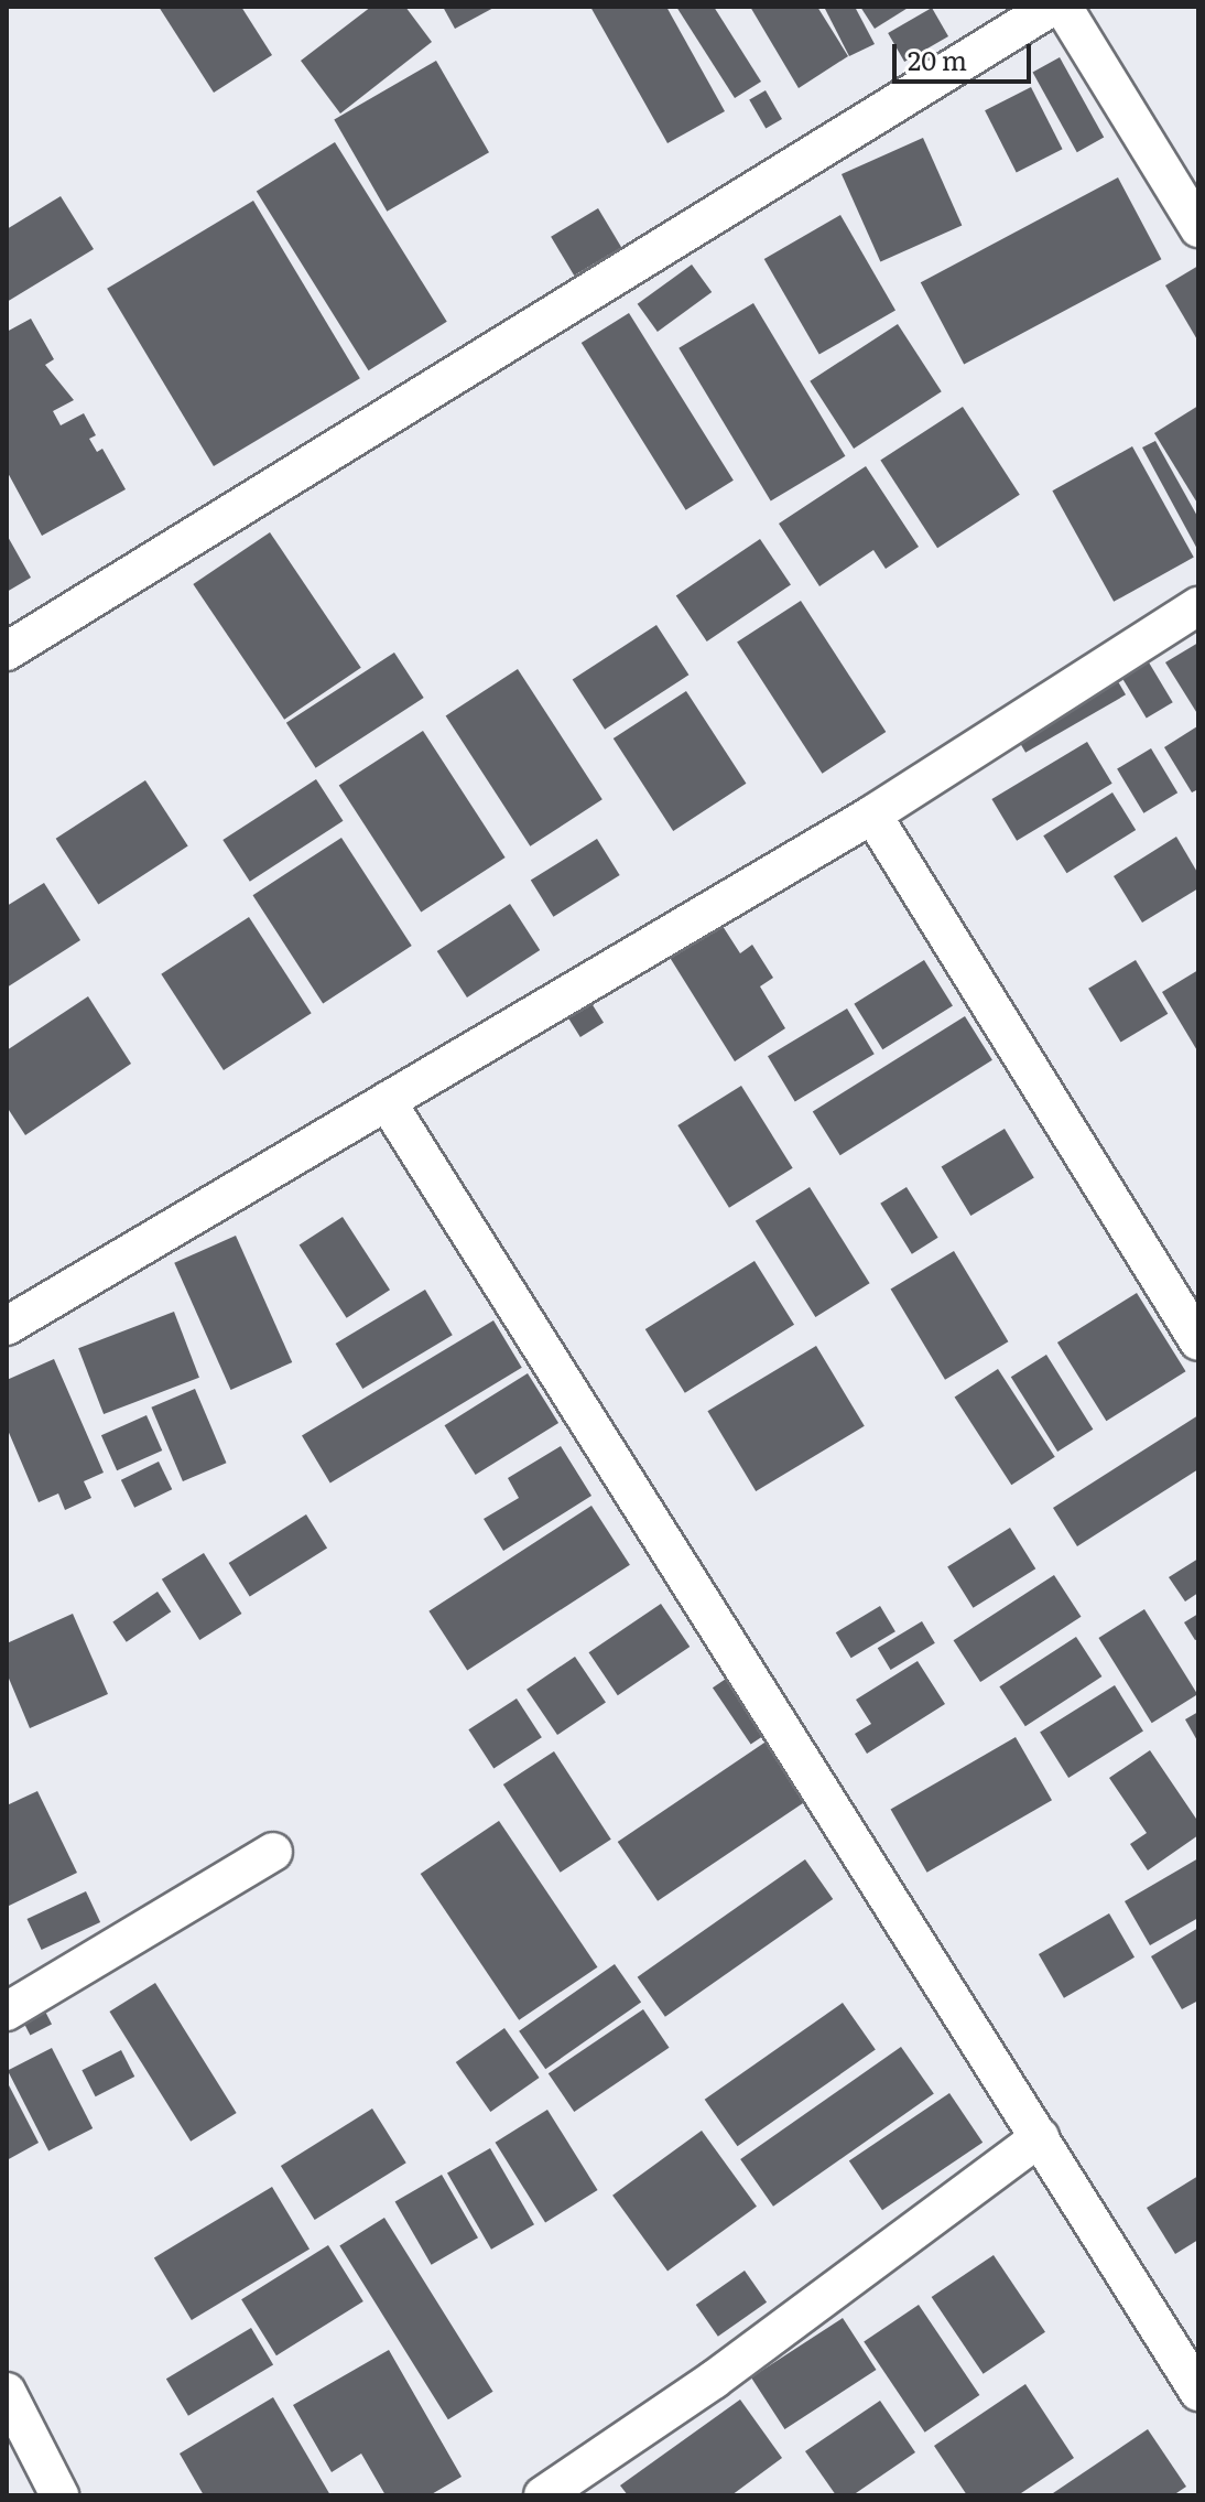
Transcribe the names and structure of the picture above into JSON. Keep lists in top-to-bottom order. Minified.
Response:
{"scale_bar":"20 m"}
